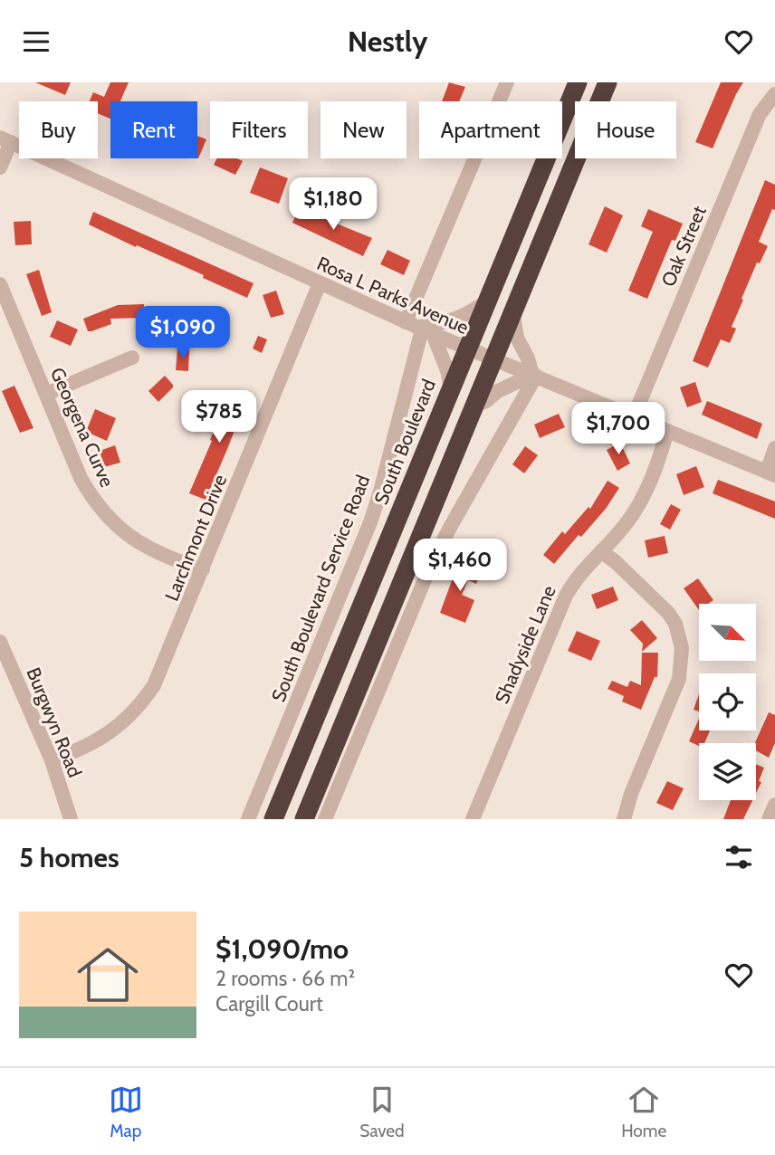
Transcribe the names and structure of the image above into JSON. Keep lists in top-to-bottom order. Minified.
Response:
{"streets":{"highway":["South Boulevard"],"street":["Oak Street","Rosa L Parks Avenue","Georgena Curve","Larchmont Drive","South Boulevard Service Road","Shadyside Lane","Burgwyn Road"]},"crossings":[["Oak Street","Rosa L Parks Avenue"],["Rosa L Parks Avenue","South Boulevard"],["Rosa L Parks Avenue","Larchmont Drive"],["Rosa L Parks Avenue","South Boulevard Service Road"],["Rosa L Parks Avenue","Shadyside Lane"],["Georgena Curve","Larchmont Drive"],["Larchmont Drive","Burgwyn Road"]],"north":"bottom right","page":{"header":"Nestly","chip":["Buy","Rent","Filters","New","Apartment","House"],"price":["$1,180","$1,090","$785","$1,700","$1,460"],"heading":"5 homes","list":[{"name":"$1,090/mo","note":"2 rooms · 66 m² · Cargill Court"}],"tabs":["Map","Saved","Home"]}}
